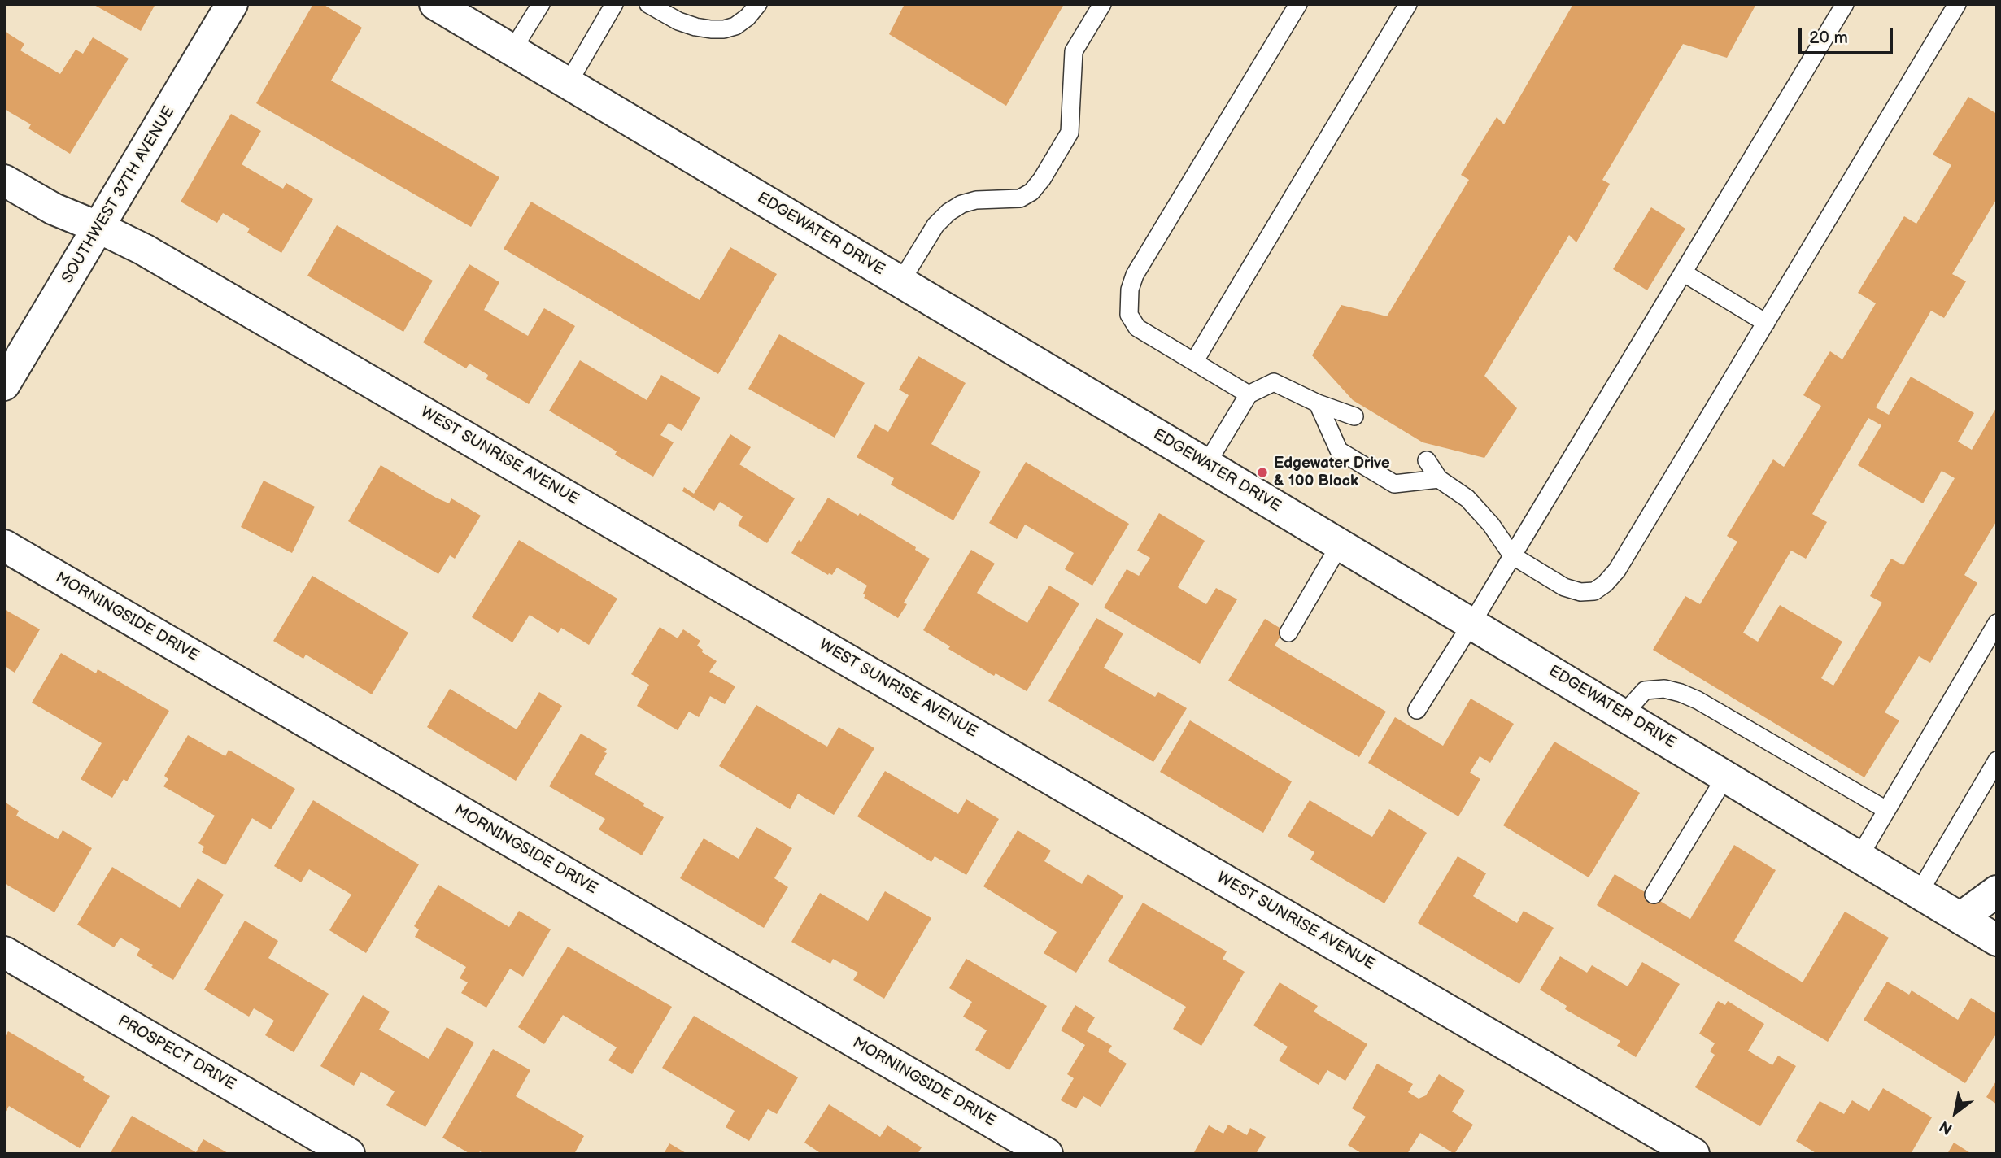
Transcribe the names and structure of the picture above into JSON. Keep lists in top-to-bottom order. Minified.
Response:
{"streets":{"street":["SOUTHWEST 37TH AVENUE","EDGEWATER DRIVE","WEST SUNRISE AVENUE","MORNINGSIDE DRIVE","PROSPECT DRIVE"]},"crossings":[["SOUTHWEST 37TH AVENUE","WEST SUNRISE AVENUE"]],"places":["Edgewater Drive & 100 Block"],"scale_bar":"20 m","north":"bottom left"}
